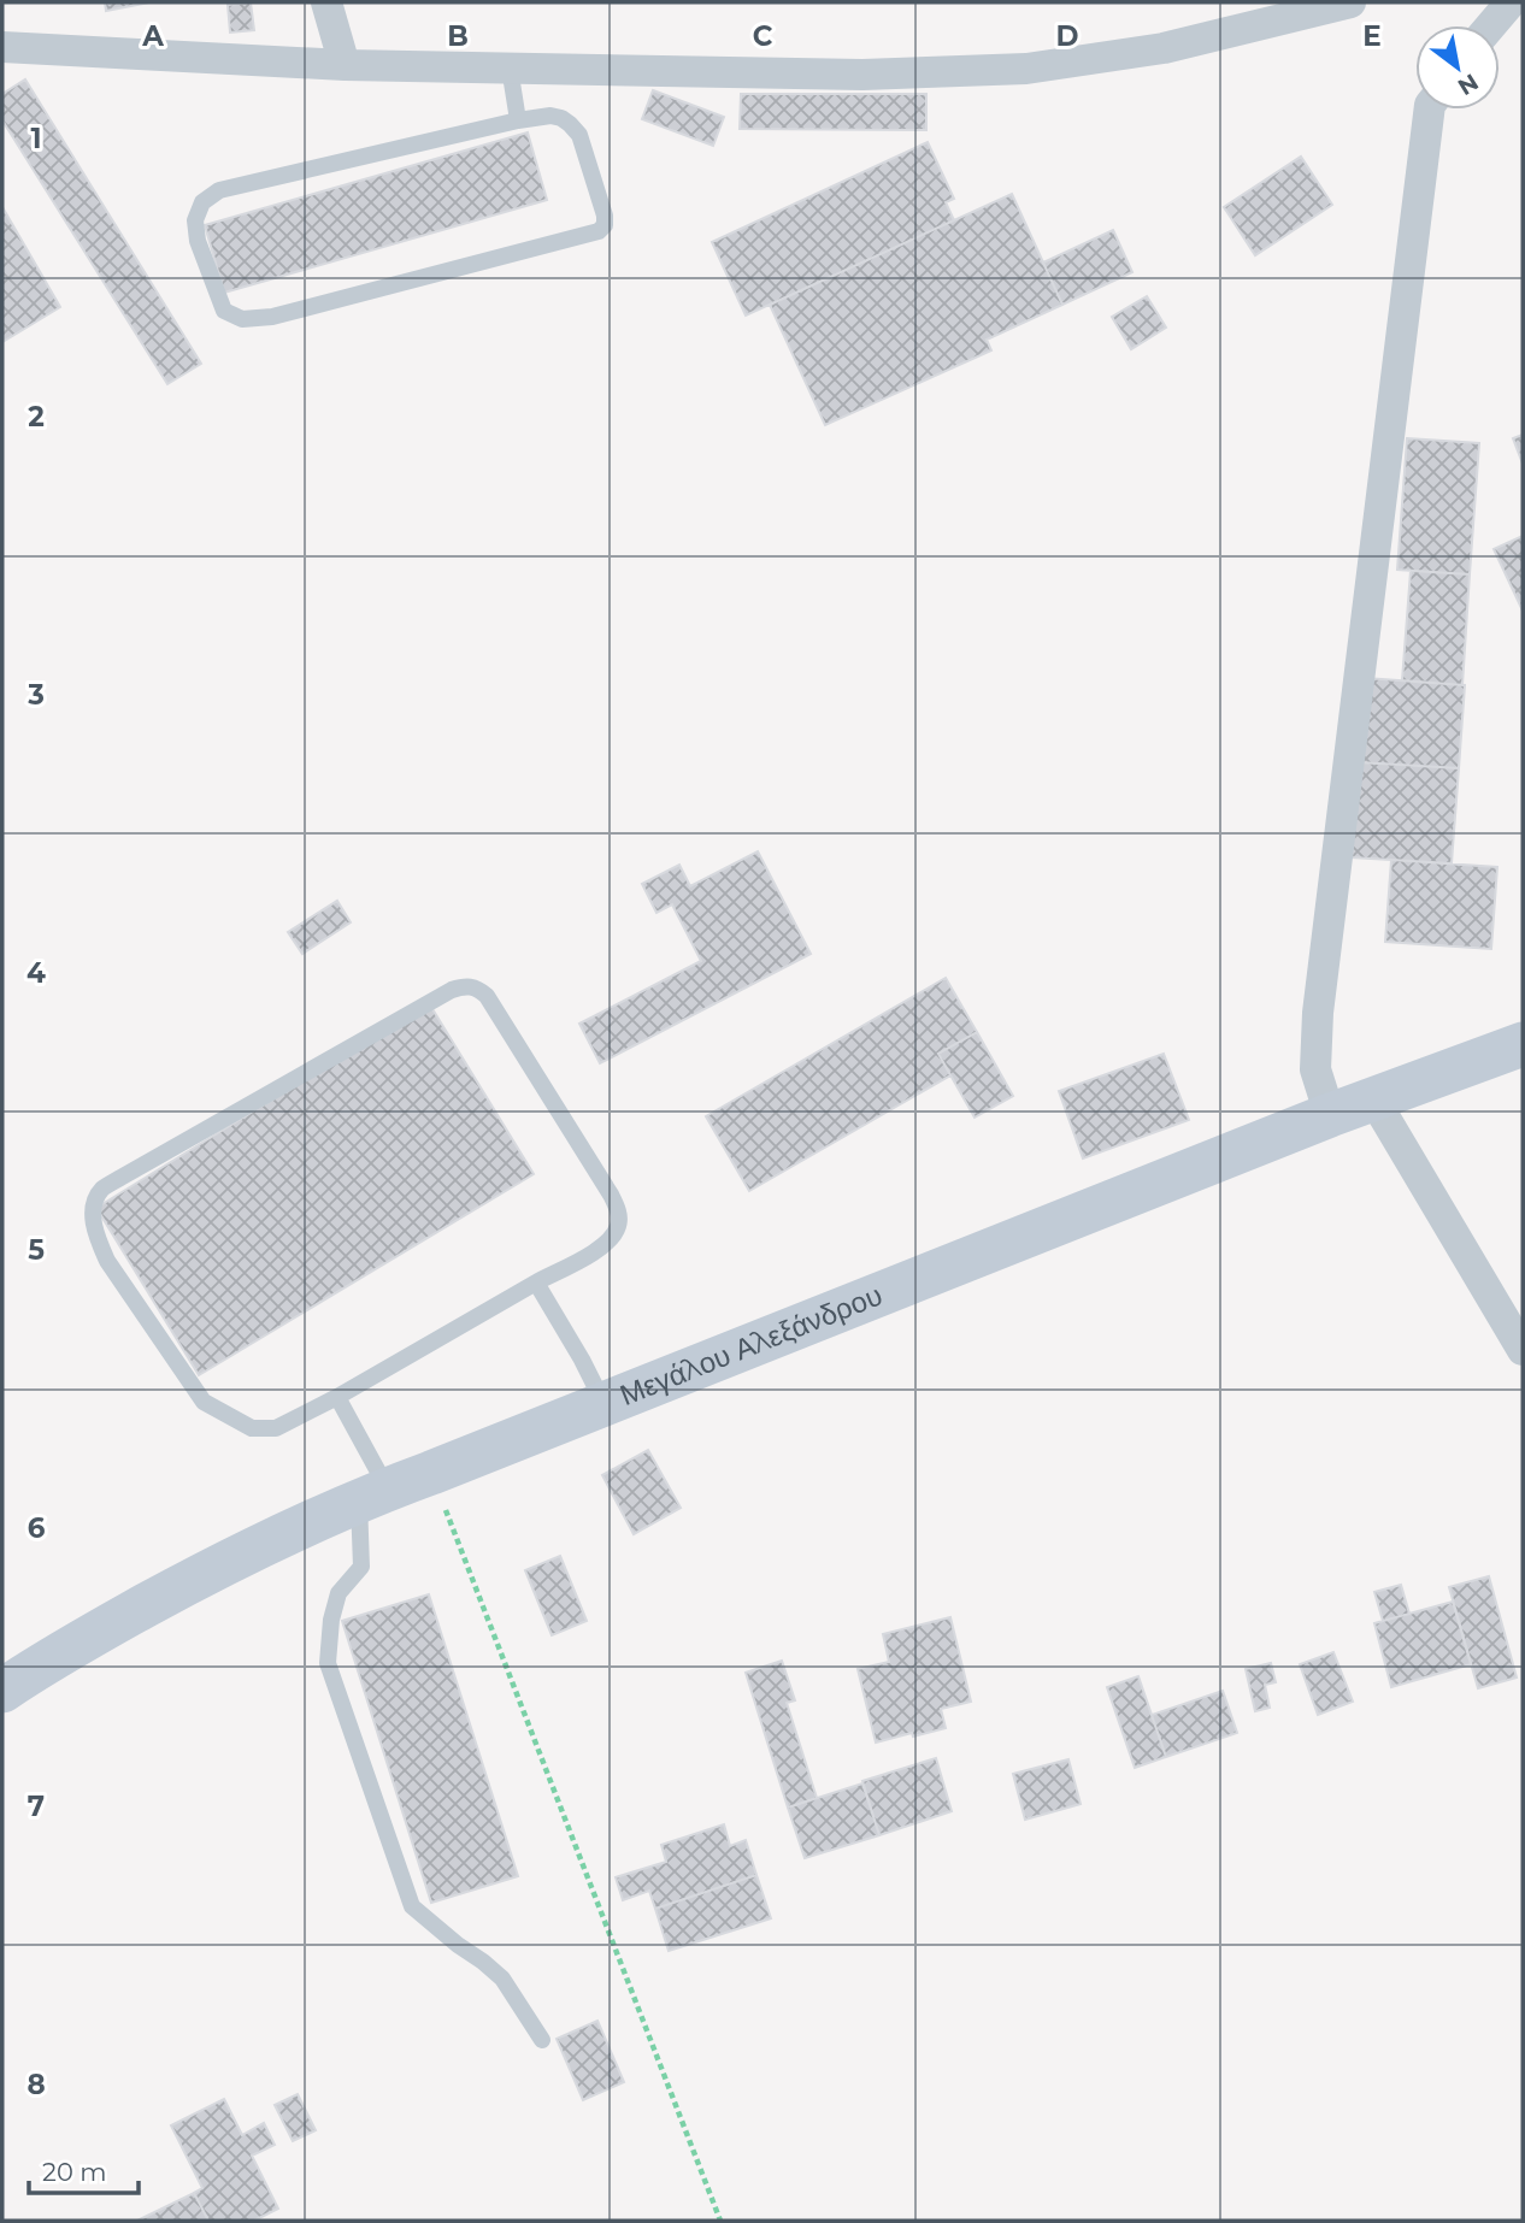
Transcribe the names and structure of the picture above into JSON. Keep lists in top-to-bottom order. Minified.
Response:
{"streets":{"street":["Μεγάλου Αλεξάνδρου"]},"scale_bar":"20 m","north":"bottom right","grid":{"columns":["A","B","C","D","E"],"rows":["1","2","3","4","5","6","7","8"]}}
